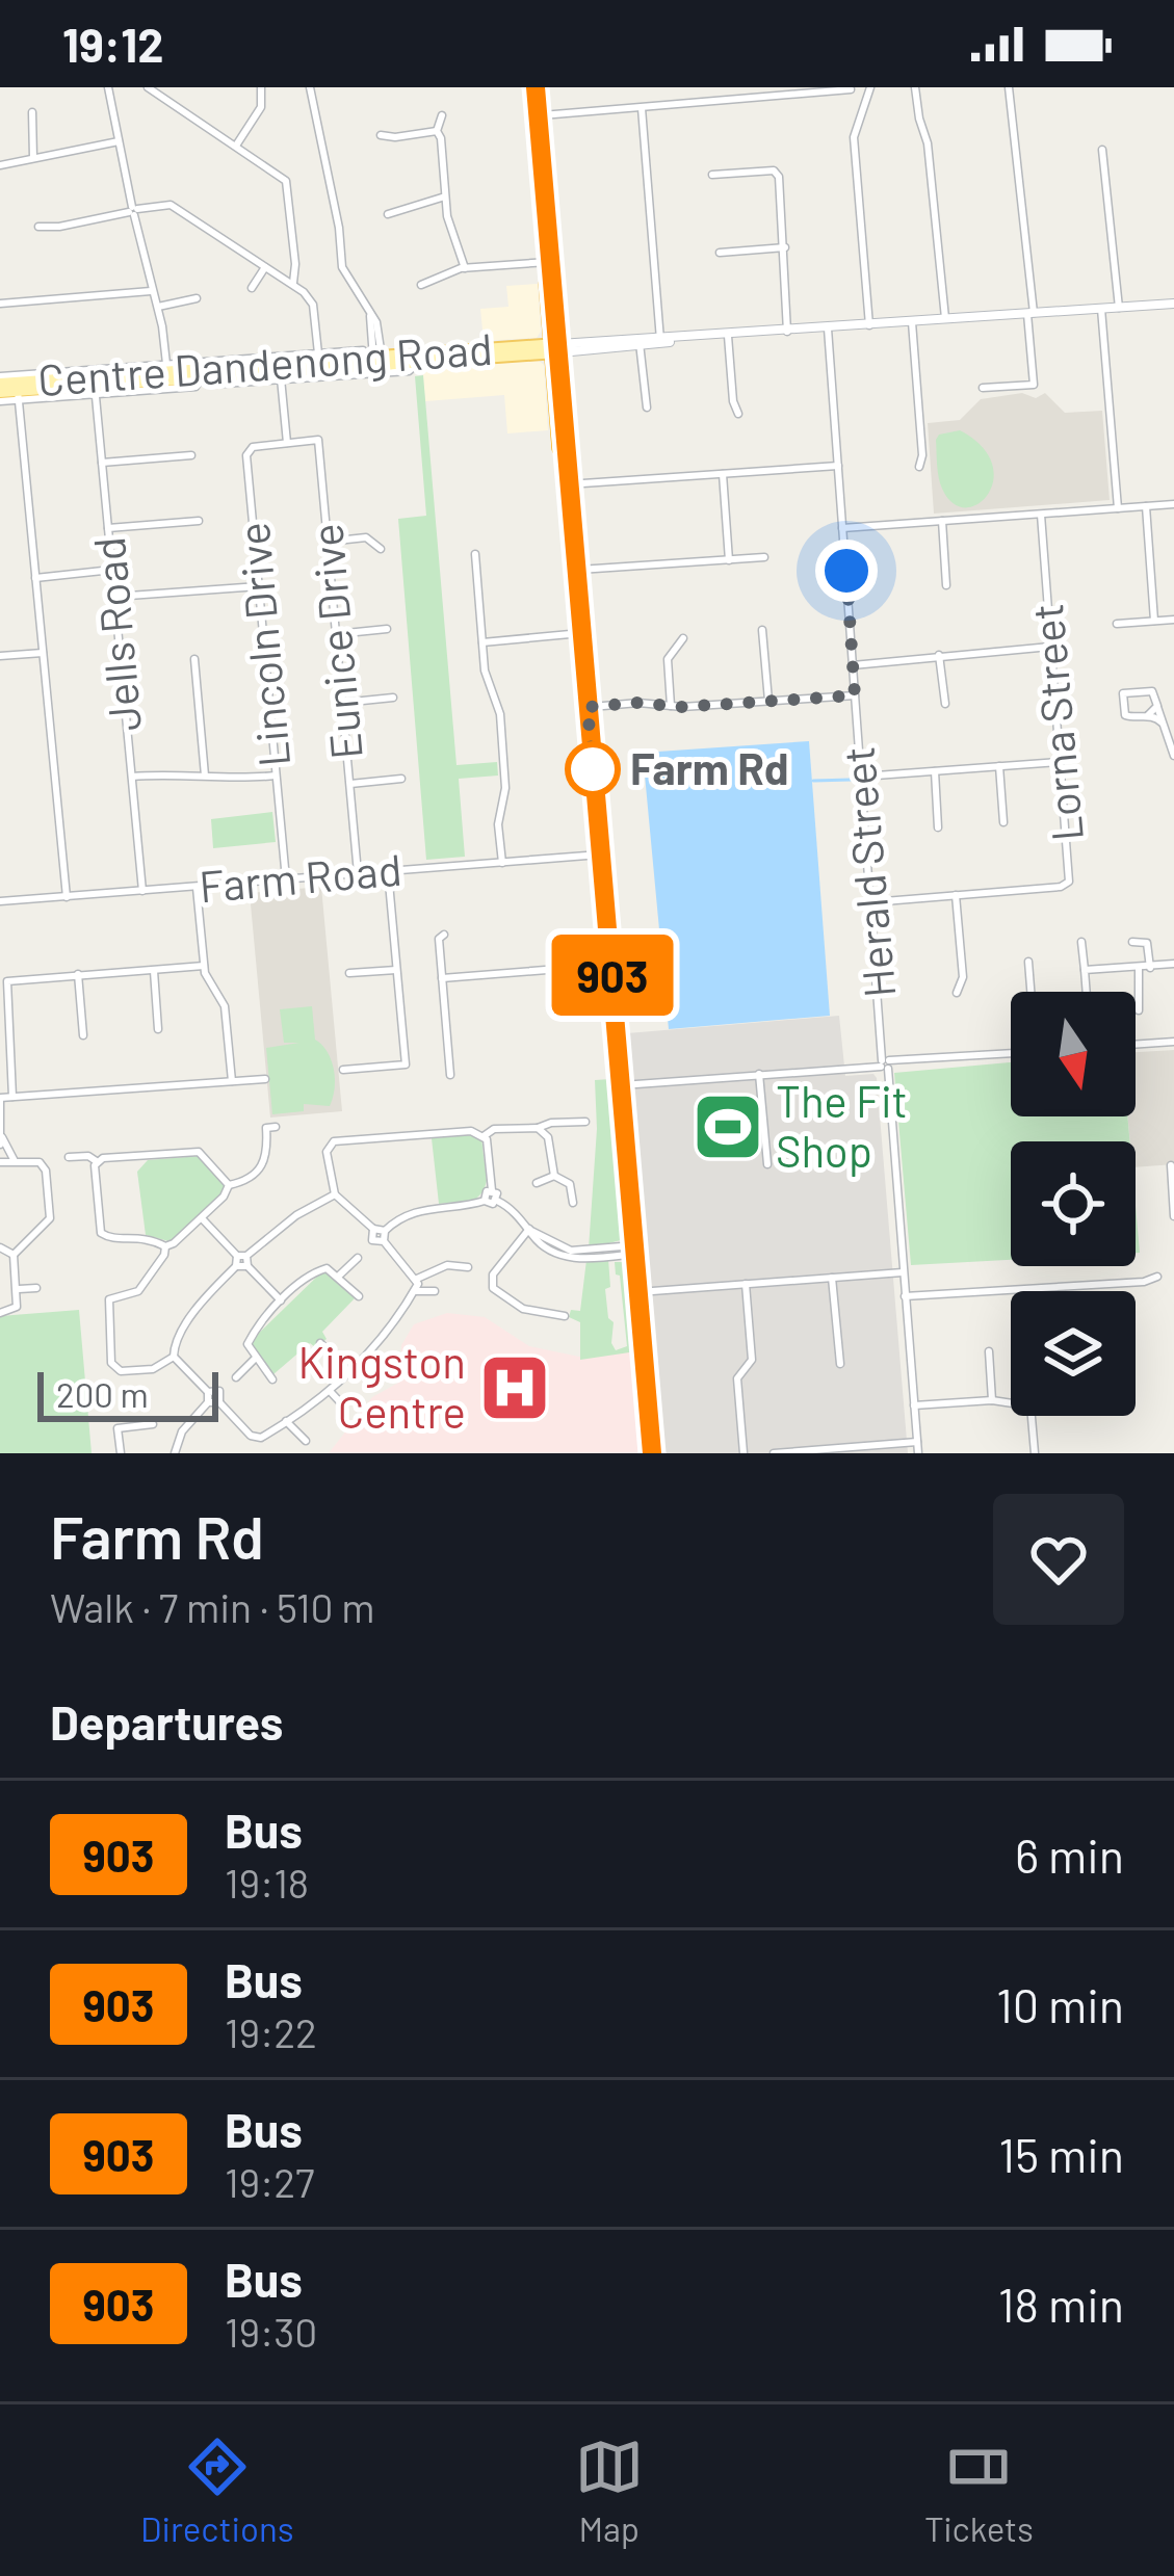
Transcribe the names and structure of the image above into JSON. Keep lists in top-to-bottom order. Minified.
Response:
{"streets":{"main road":["Centre Dandenong Road"],"street":["Jells Road","Eunice Drive","Lincoln Drive","Lorna Street","Herald Street","Farm Road"]},"crossings":[["Centre Dandenong Road","Jells Road"],["Centre Dandenong Road","Herald Street"],["Jells Road","Farm Road"],["Eunice Drive","Lincoln Drive"],["Eunice Drive","Farm Road"],["Lincoln Drive","Farm Road"],["Lorna Street","Herald Street"]],"places":{"other":["Farm Rd"],"sports":["The Fit Shop"],"hospital":["Kingston Centre"]},"lines":["bus line 903"],"scale_bar":"200 m","north":"bottom","page":{"status":"19:12","on_map":"903","scale":"200 m","heading":[["Farm Rd","Walk · 7 min · 510 m"],"Departures"],"list":[{"mark":"903","name":"Bus","note":"19:18","value":"6 min"},{"mark":"903","name":"Bus","note":"19:22","value":"10 min"},{"mark":"903","name":"Bus","note":"19:27","value":"15 min"},{"mark":"903","name":"Bus","note":"19:30","value":"18 min"}],"tabs":["Directions","Map","Tickets"]}}
